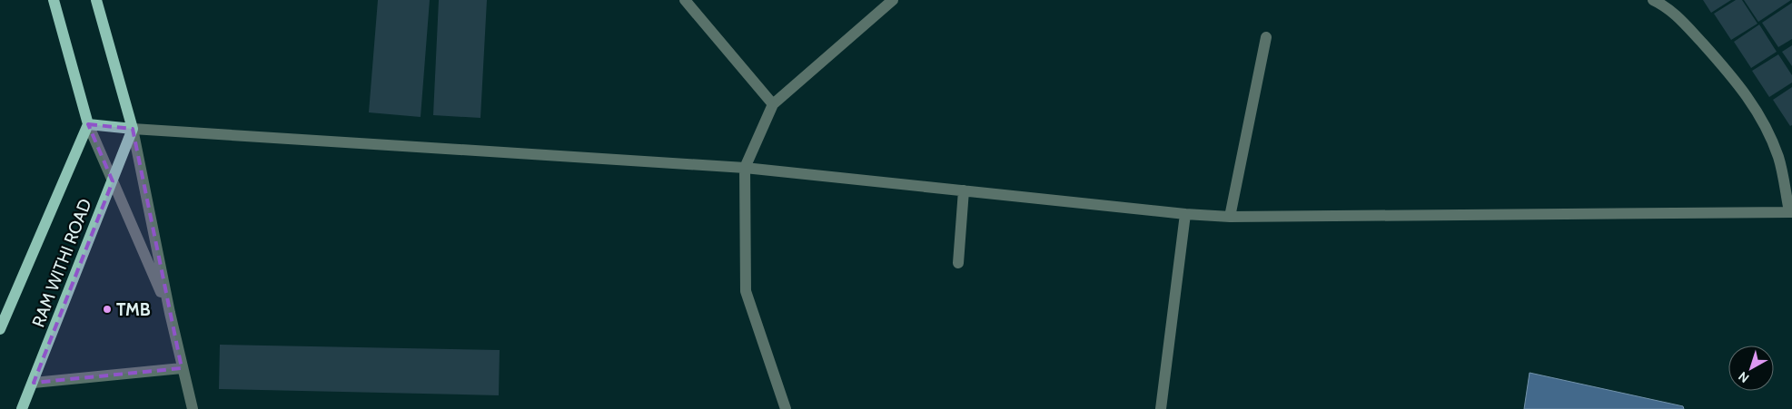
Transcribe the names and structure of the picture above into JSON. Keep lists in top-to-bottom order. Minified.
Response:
{"streets":{"main road":["RAM WITHI ROAD"]},"places":["TMB"],"north":"bottom left"}
